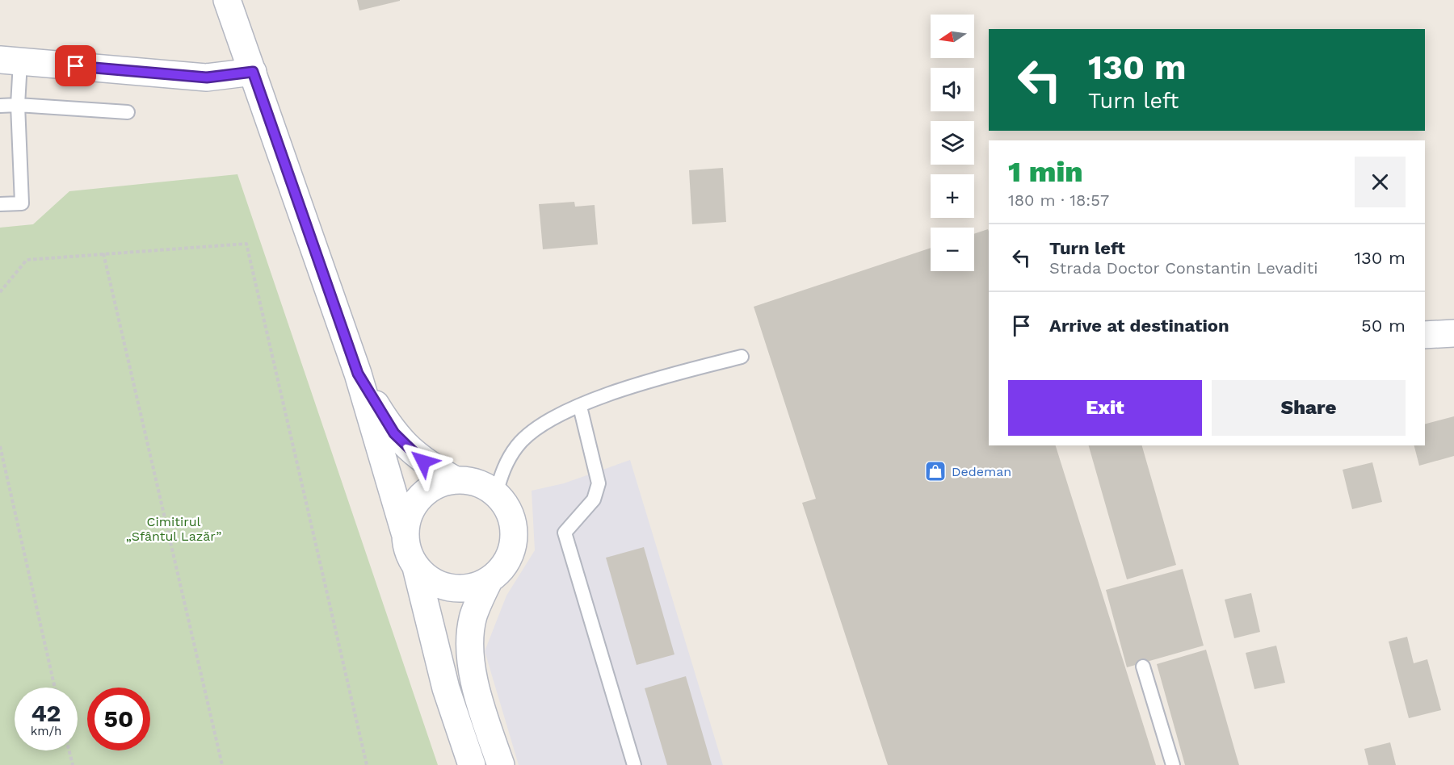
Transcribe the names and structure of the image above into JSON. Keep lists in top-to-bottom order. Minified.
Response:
{"parks":["Cimitirul „Sfântul Lazăr”"],"places":{"shop":["Dedeman"]},"north":"left","page":{"map_buttons":["+","−"],"turn":["130 m","Turn left"],"heading":["1 min","180 m · 18:57"],"list":[{"name":"Turn left","note":"Strada Doctor Constantin Levaditi","value":"130 m"},{"name":"Arrive at destination","value":"50 m"}],"buttons":["Exit","Share"],"speed":"42 km/h","limit":"50"}}
